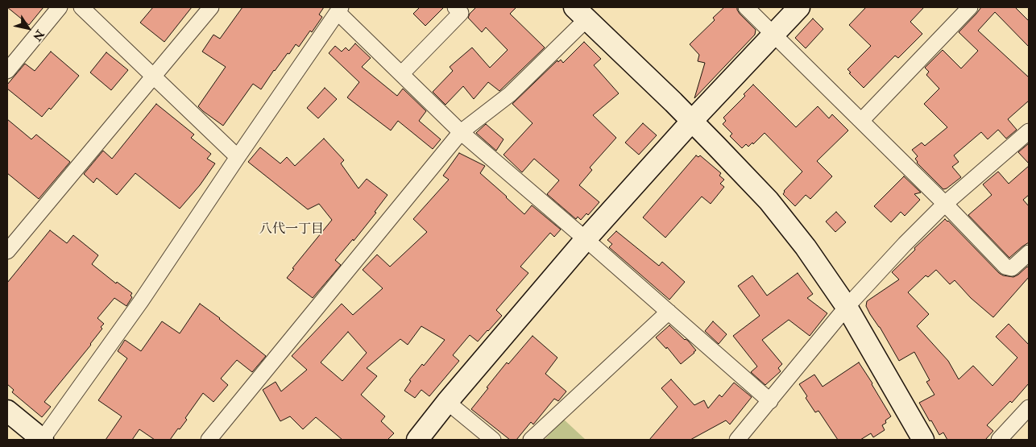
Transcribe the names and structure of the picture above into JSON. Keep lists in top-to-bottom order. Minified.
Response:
{"districts":["八代一丁目"],"north":"bottom right"}
